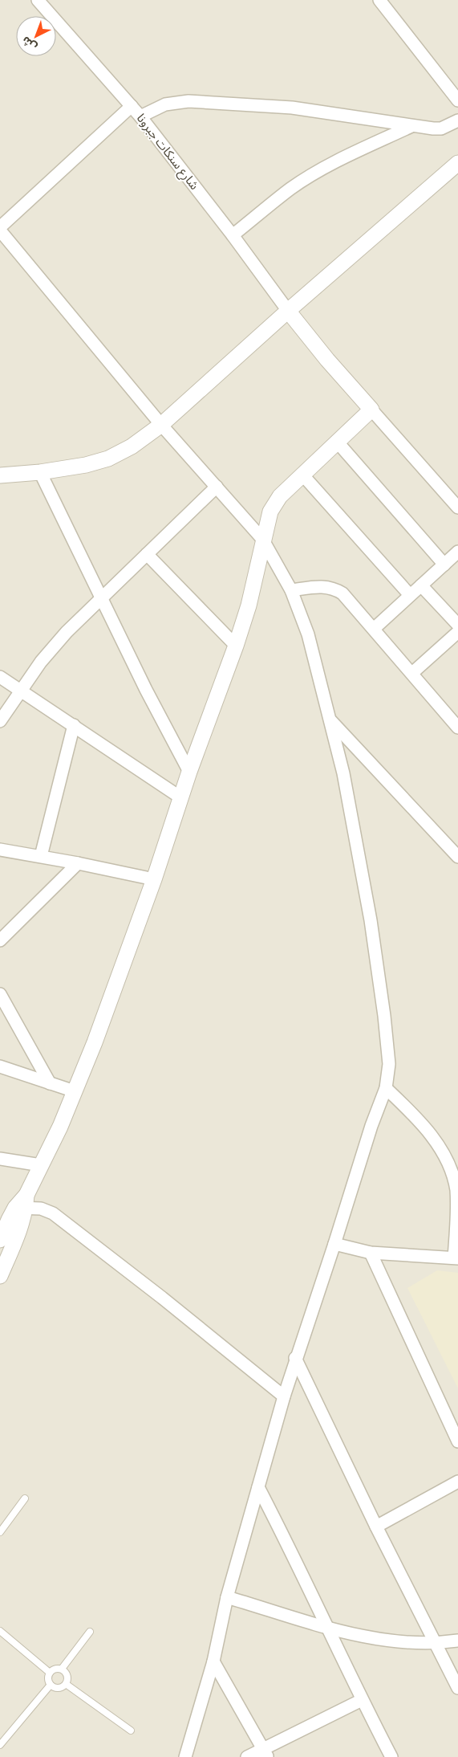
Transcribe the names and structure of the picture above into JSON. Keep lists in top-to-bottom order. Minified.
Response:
{"streets":{"street":["شارع سنكات جبرونا"]},"north":"bottom left"}
